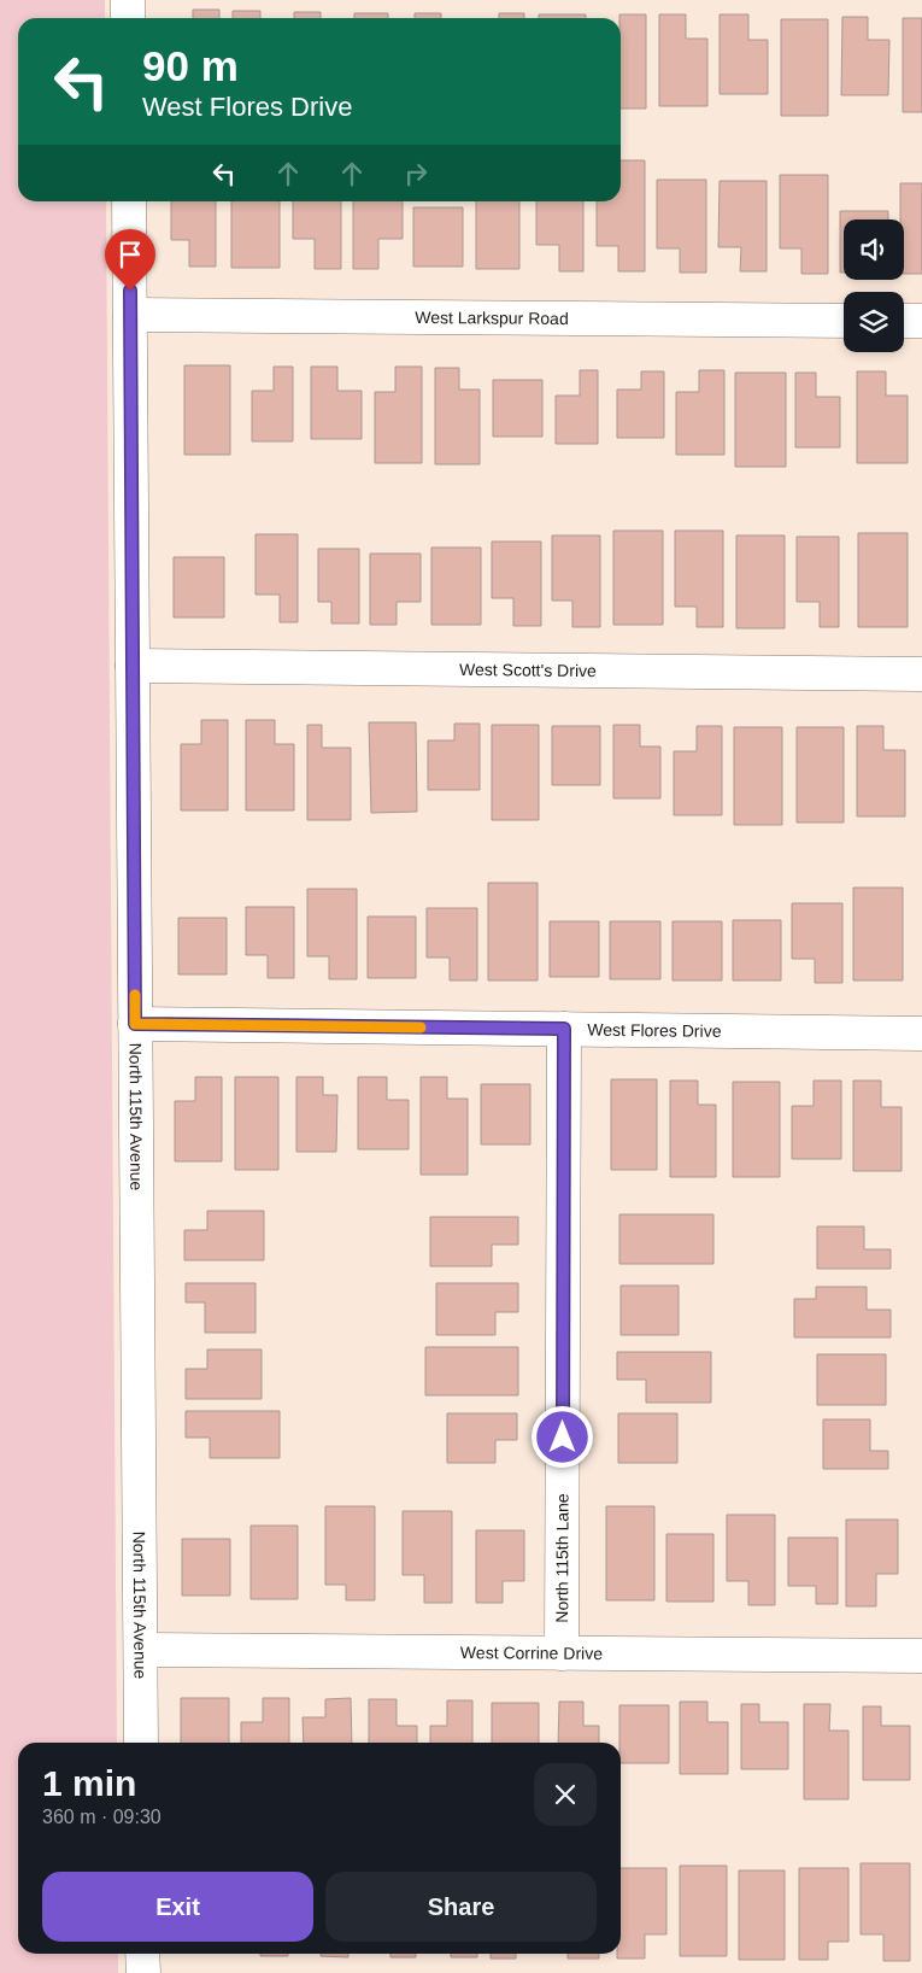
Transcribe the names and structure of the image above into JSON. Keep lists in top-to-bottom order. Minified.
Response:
{"streets":{"street":["West Larkspur Road","West Scott's Drive","West Flores Drive","North 115th Avenue","North 115th Lane","West Corrine Drive"]},"crossings":[["West Larkspur Road","North 115th Avenue"],["West Scott's Drive","North 115th Avenue"],["West Flores Drive","North 115th Avenue"],["West Flores Drive","North 115th Lane"],["North 115th Avenue","West Corrine Drive"],["North 115th Lane","West Corrine Drive"]],"page":{"turn":["90 m","West Flores Drive"],"heading":["1 min","360 m · 09:30"],"buttons":["Exit","Share"]}}
